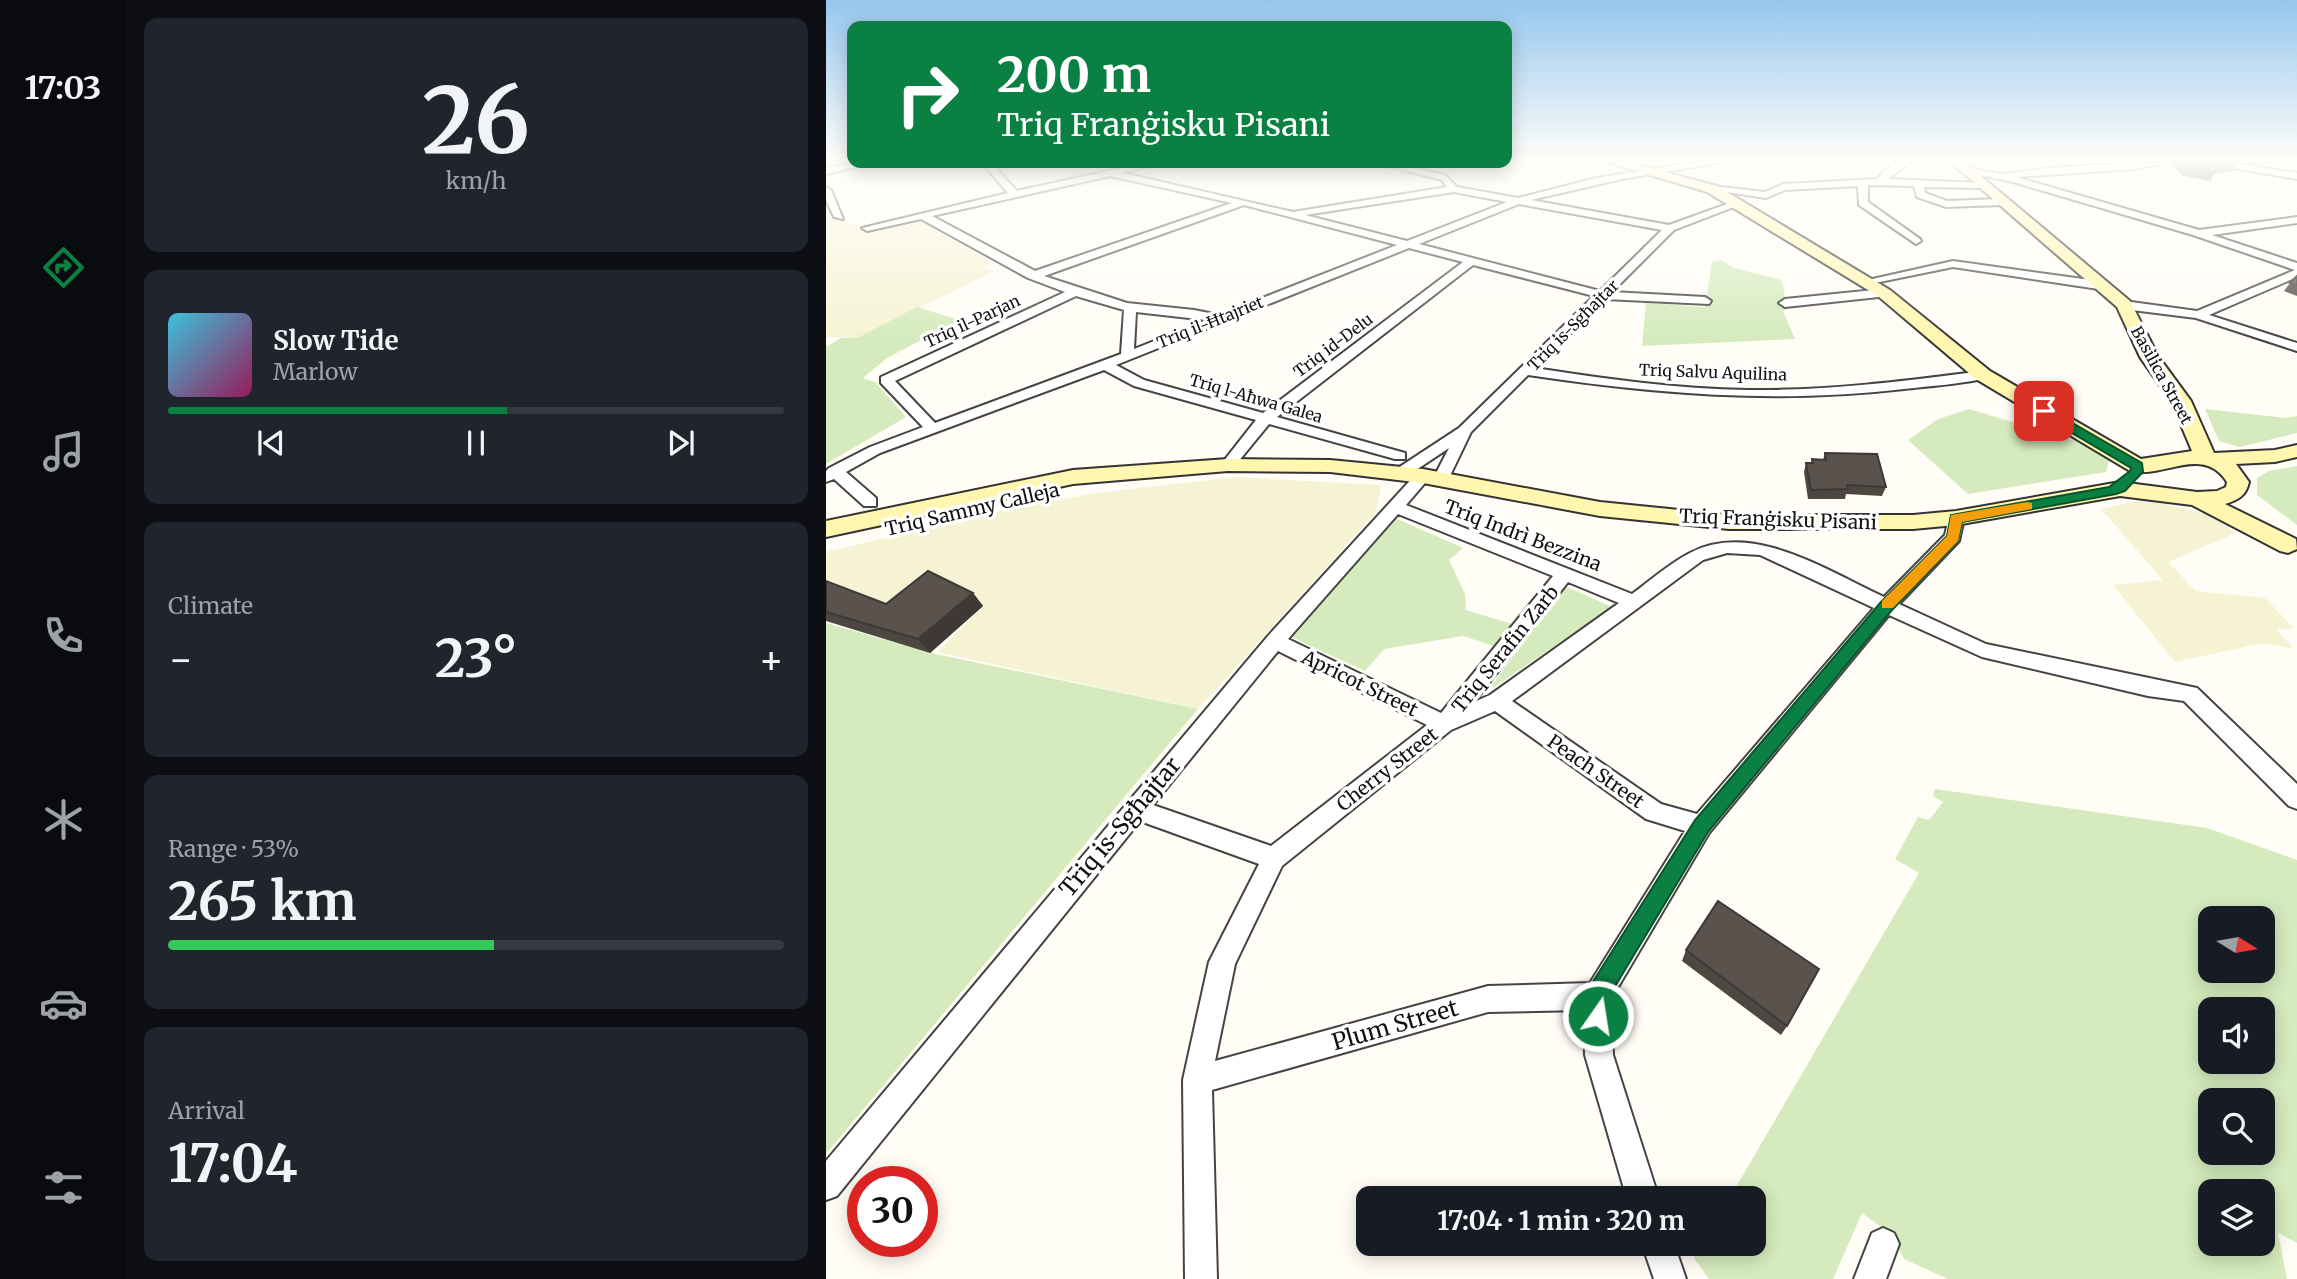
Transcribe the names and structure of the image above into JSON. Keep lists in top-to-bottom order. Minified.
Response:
{"streets":{"street":["Triq il-Parjan","Triq il-Ħtajriet","Triq is-Sgħajtar","Triq id-Delu","Triq Salvu Aquilina","Basilica Street","Triq l-Aħwa Galea","Triq Sammy Calleja","Triq Franġisku Pisani","Triq Indrì Bezzina","Triq Serafin Zarb","Apricot Street","Cherry Street","Peach Street","Plum Street"]},"crossings":[["Triq il-Parjan","Triq il-Ħtajriet"],["Triq il-Ħtajriet","Triq l-Aħwa Galea"],["Triq is-Sgħajtar","Triq Salvu Aquilina"],["Triq is-Sgħajtar","Triq l-Aħwa Galea"],["Triq is-Sgħajtar","Triq Franġisku Pisani"],["Triq is-Sgħajtar","Triq Indrì Bezzina"],["Triq is-Sgħajtar","Apricot Street"],["Triq id-Delu","Triq l-Aħwa Galea"],["Triq id-Delu","Triq Sammy Calleja"],["Triq id-Delu","Triq Franġisku Pisani"],["Triq l-Aħwa Galea","Triq Franġisku Pisani"],["Triq Sammy Calleja","Triq Franġisku Pisani"],["Triq Indrì Bezzina","Triq Serafin Zarb"],["Triq Indrì Bezzina","Cherry Street"],["Triq Serafin Zarb","Apricot Street"],["Triq Serafin Zarb","Cherry Street"],["Apricot Street","Cherry Street"],["Cherry Street","Peach Street"],["Cherry Street","Plum Street"]],"north":"right","page":{"tabs":"17:03","tile":[["26","km/h"],"Climate",["Range · 53%","265 km"],["Arrival","17:04"]],"turn":["200 m","Triq Franġisku Pisani"],"song":["Slow Tide","Marlow"],"heat":["−","23°","+"],"limit":"30","trip":"17:04 · 1 min · 320 m"}}
